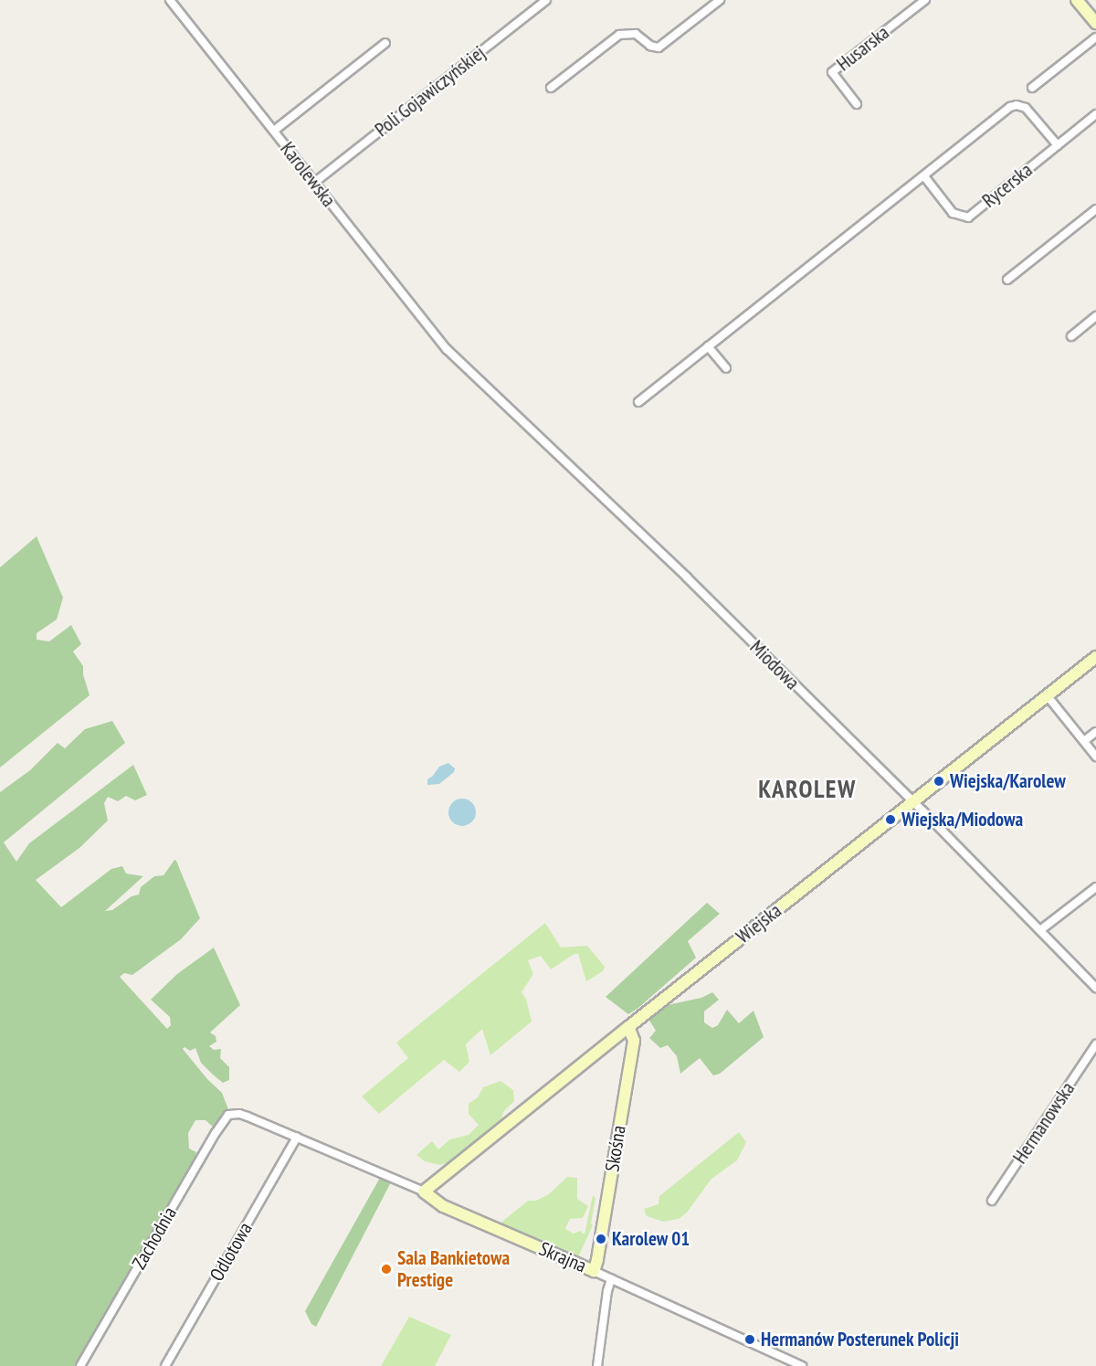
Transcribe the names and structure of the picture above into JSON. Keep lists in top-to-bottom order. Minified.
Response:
{"streets":{"street":["Husarska","Poli Gojawiczyńskiej","Karolewska","Rycerska","Miodowa","Wiejska","Hermanowska","Skośna","Zachodnia","Odlotowa","Skrajna"]},"crossings":[["Poli Gojawiczyńskiej","Karolewska"],["Karolewska","Miodowa"],["Miodowa","Wiejska"],["Wiejska","Skośna"],["Wiejska","Skrajna"],["Skośna","Skrajna"],["Zachodnia","Skrajna"],["Odlotowa","Skrajna"]],"districts":["KAROLEW"],"places":["Wiejska/Karolew","Wiejska/Miodowa","Karolew 01","Sala Bankietowa Prestige","Hermanów Posterunek Policji"]}
